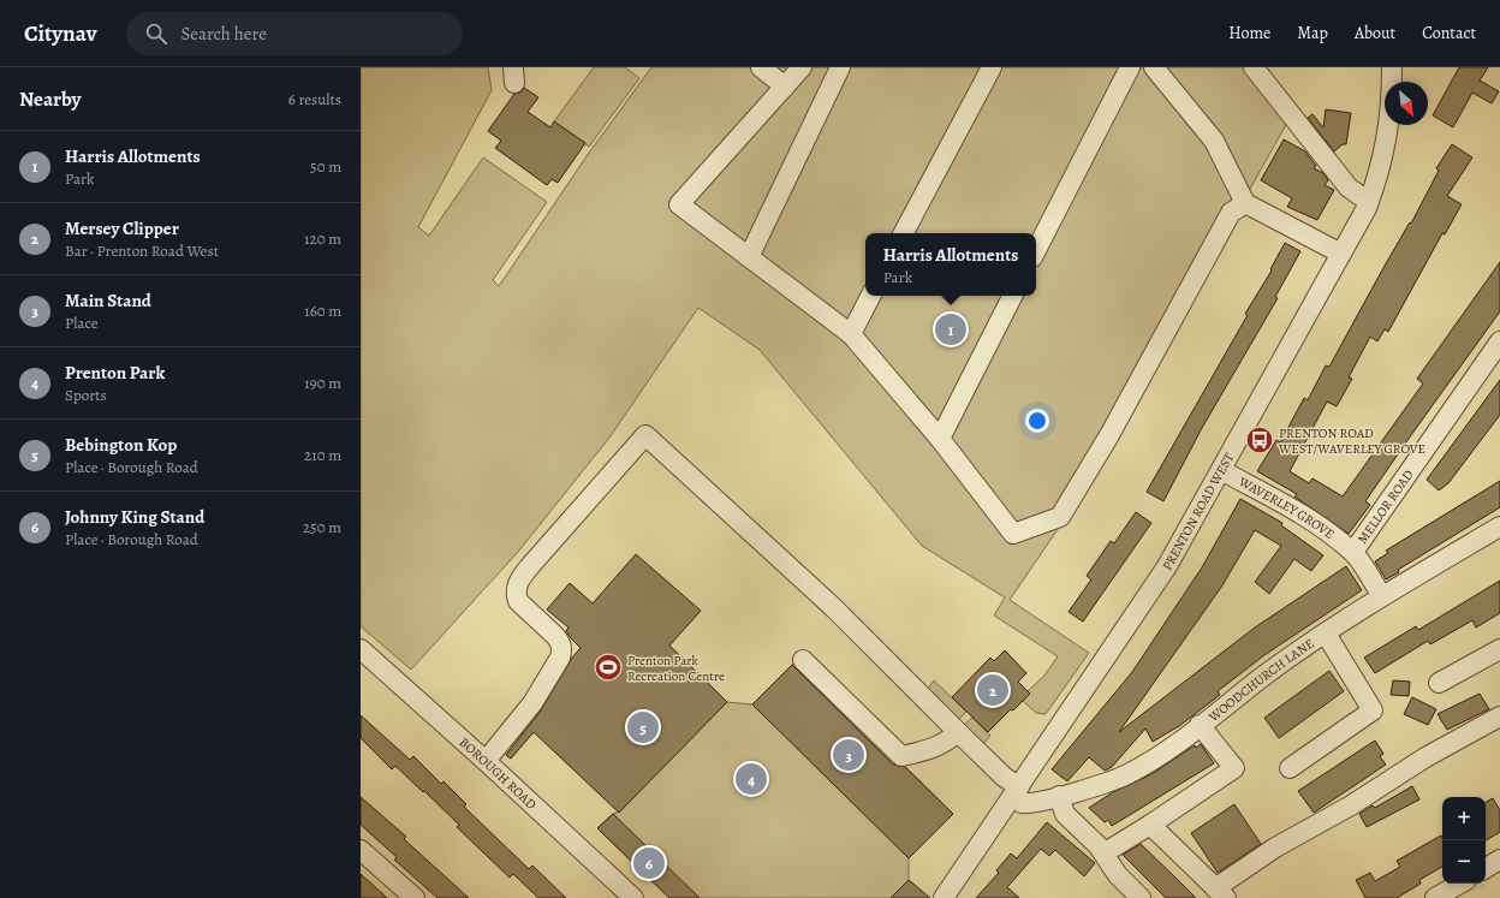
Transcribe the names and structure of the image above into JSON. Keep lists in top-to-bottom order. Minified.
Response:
{"streets":{"street":["MELLOR ROAD","WAVERLEY GROVE","PRENTON ROAD WEST","WOODCHURCH LANE","BOROUGH ROAD"]},"crossings":[["MELLOR ROAD","WAVERLEY GROVE"],["WAVERLEY GROVE","PRENTON ROAD WEST"],["WAVERLEY GROVE","WOODCHURCH LANE"],["PRENTON ROAD WEST","WOODCHURCH LANE"]],"places":{"bus stop":["PRENTON ROAD WEST/WAVERLEY GROVE"],"sports":["Prenton Park Recreation Centre"]},"north":"bottom right","page":{"header":"Citynav","search":"Search here","nav":["Home","Map","About","Contact"],"heading":["Nearby","6 results"],"list":[{"mark":"1","name":"Harris Allotments","note":"Park","value":"50 m"},{"mark":"2","name":"Mersey Clipper","note":"Bar · Prenton Road West","value":"120 m"},{"mark":"3","name":"Main Stand","note":"Place","value":"160 m"},{"mark":"4","name":"Prenton Park","note":"Sports","value":"190 m"},{"mark":"5","name":"Bebington Kop","note":"Place · Borough Road","value":"210 m"},{"mark":"6","name":"Johnny King Stand","note":"Place · Borough Road","value":"250 m"}],"popup":["Harris Allotments","Park"],"pins":["1","2","5","3","4","6"],"map_buttons":["+","−"]}}
